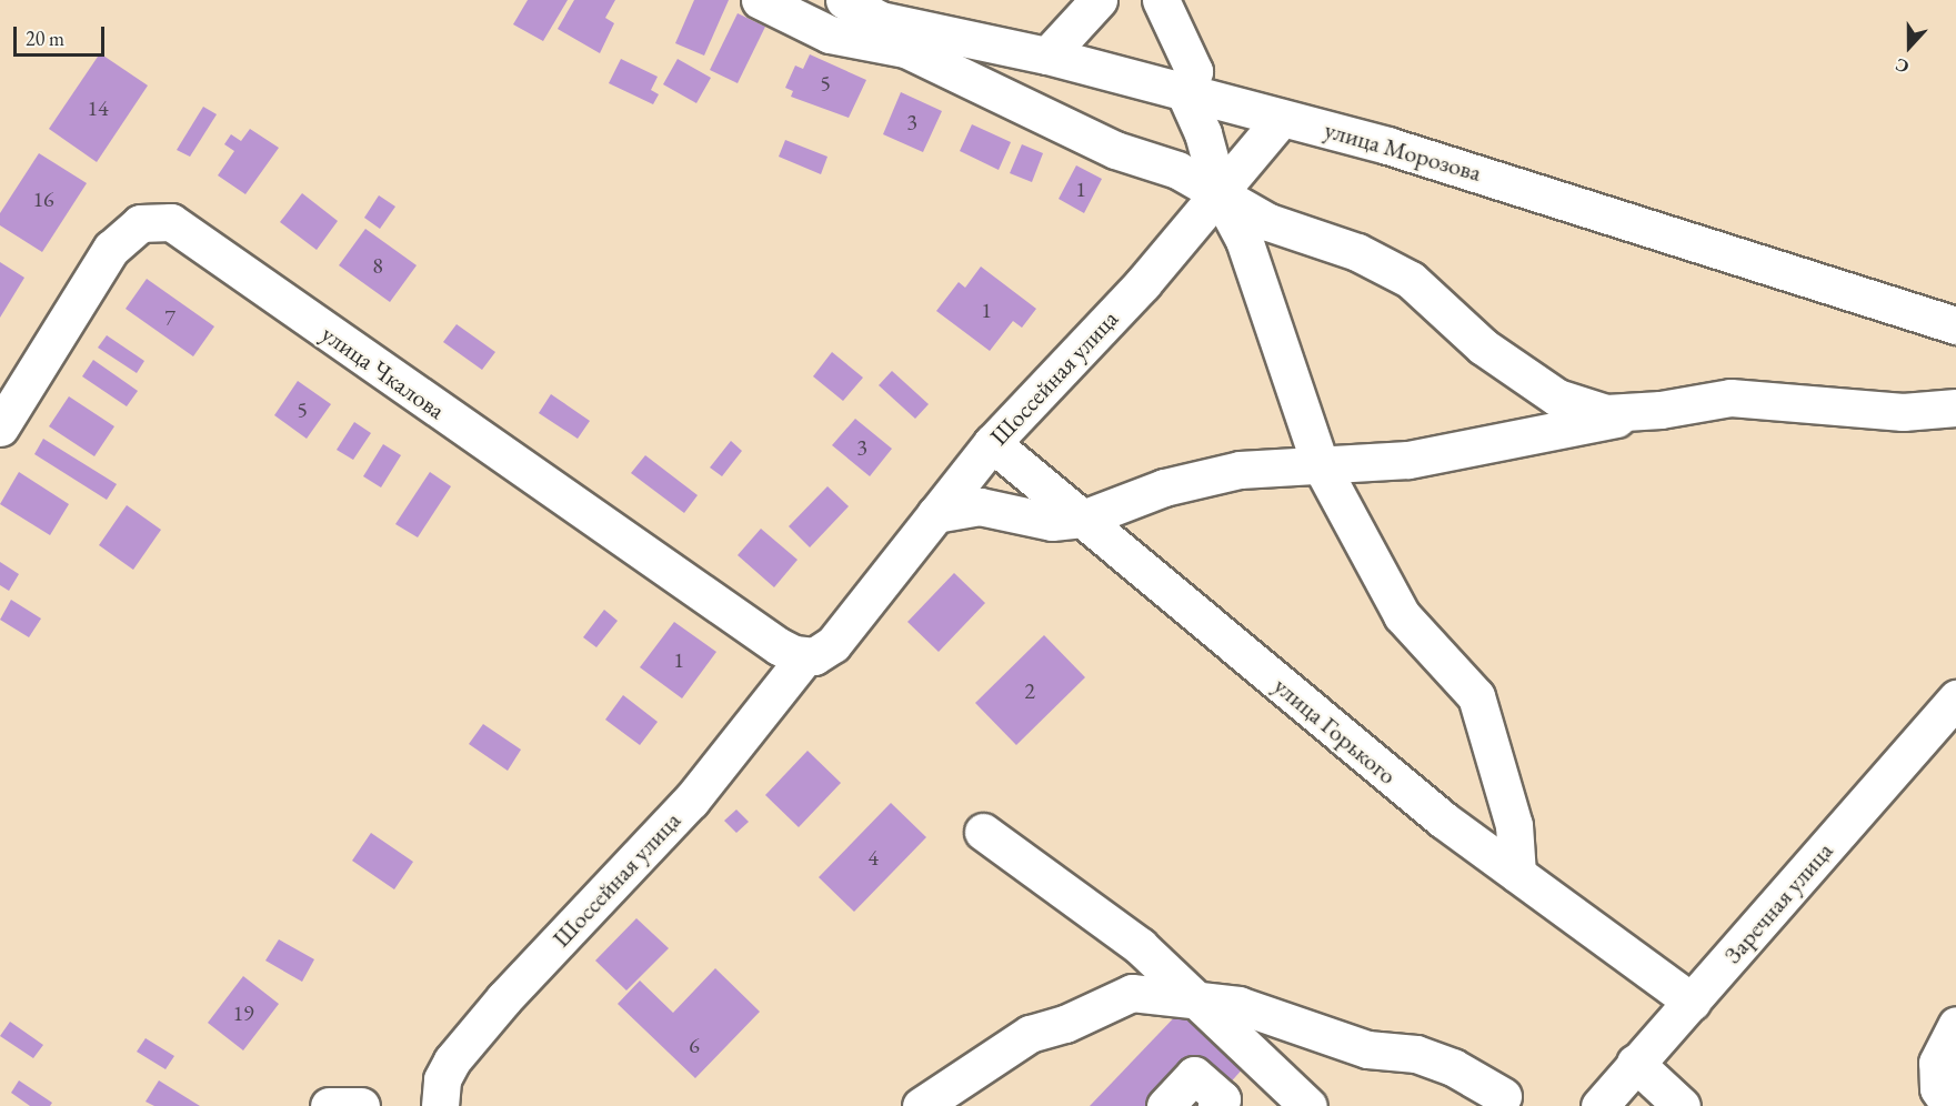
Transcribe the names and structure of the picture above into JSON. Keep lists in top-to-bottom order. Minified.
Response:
{"streets":{"street":["улица Морозова","улица Чкалова","Шоссейная улица","улица Горького","Заречная улица"]},"crossings":[["улица Морозова","Шоссейная улица"],["улица Чкалова","Шоссейная улица"],["Шоссейная улица","улица Горького"],["улица Горького","Заречная улица"]],"house_numbers":["5","14","3","1","16","8","1","7","5","3","1","2","4","19","6"],"scale_bar":"20 m","north":"bottom"}
